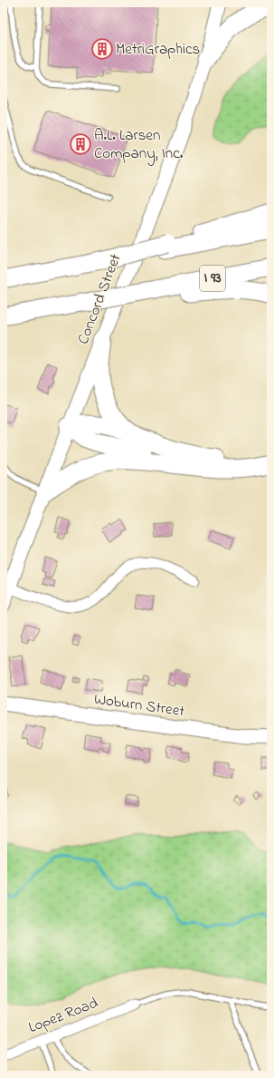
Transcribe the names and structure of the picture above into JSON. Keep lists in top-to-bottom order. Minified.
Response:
{"streets":{"highway":["I 93"],"street":["Concord Street","Woburn Street","Lopez Road"]},"places":{"building":["MetriGraphics","A.L. Larsen Company, Inc."]}}
